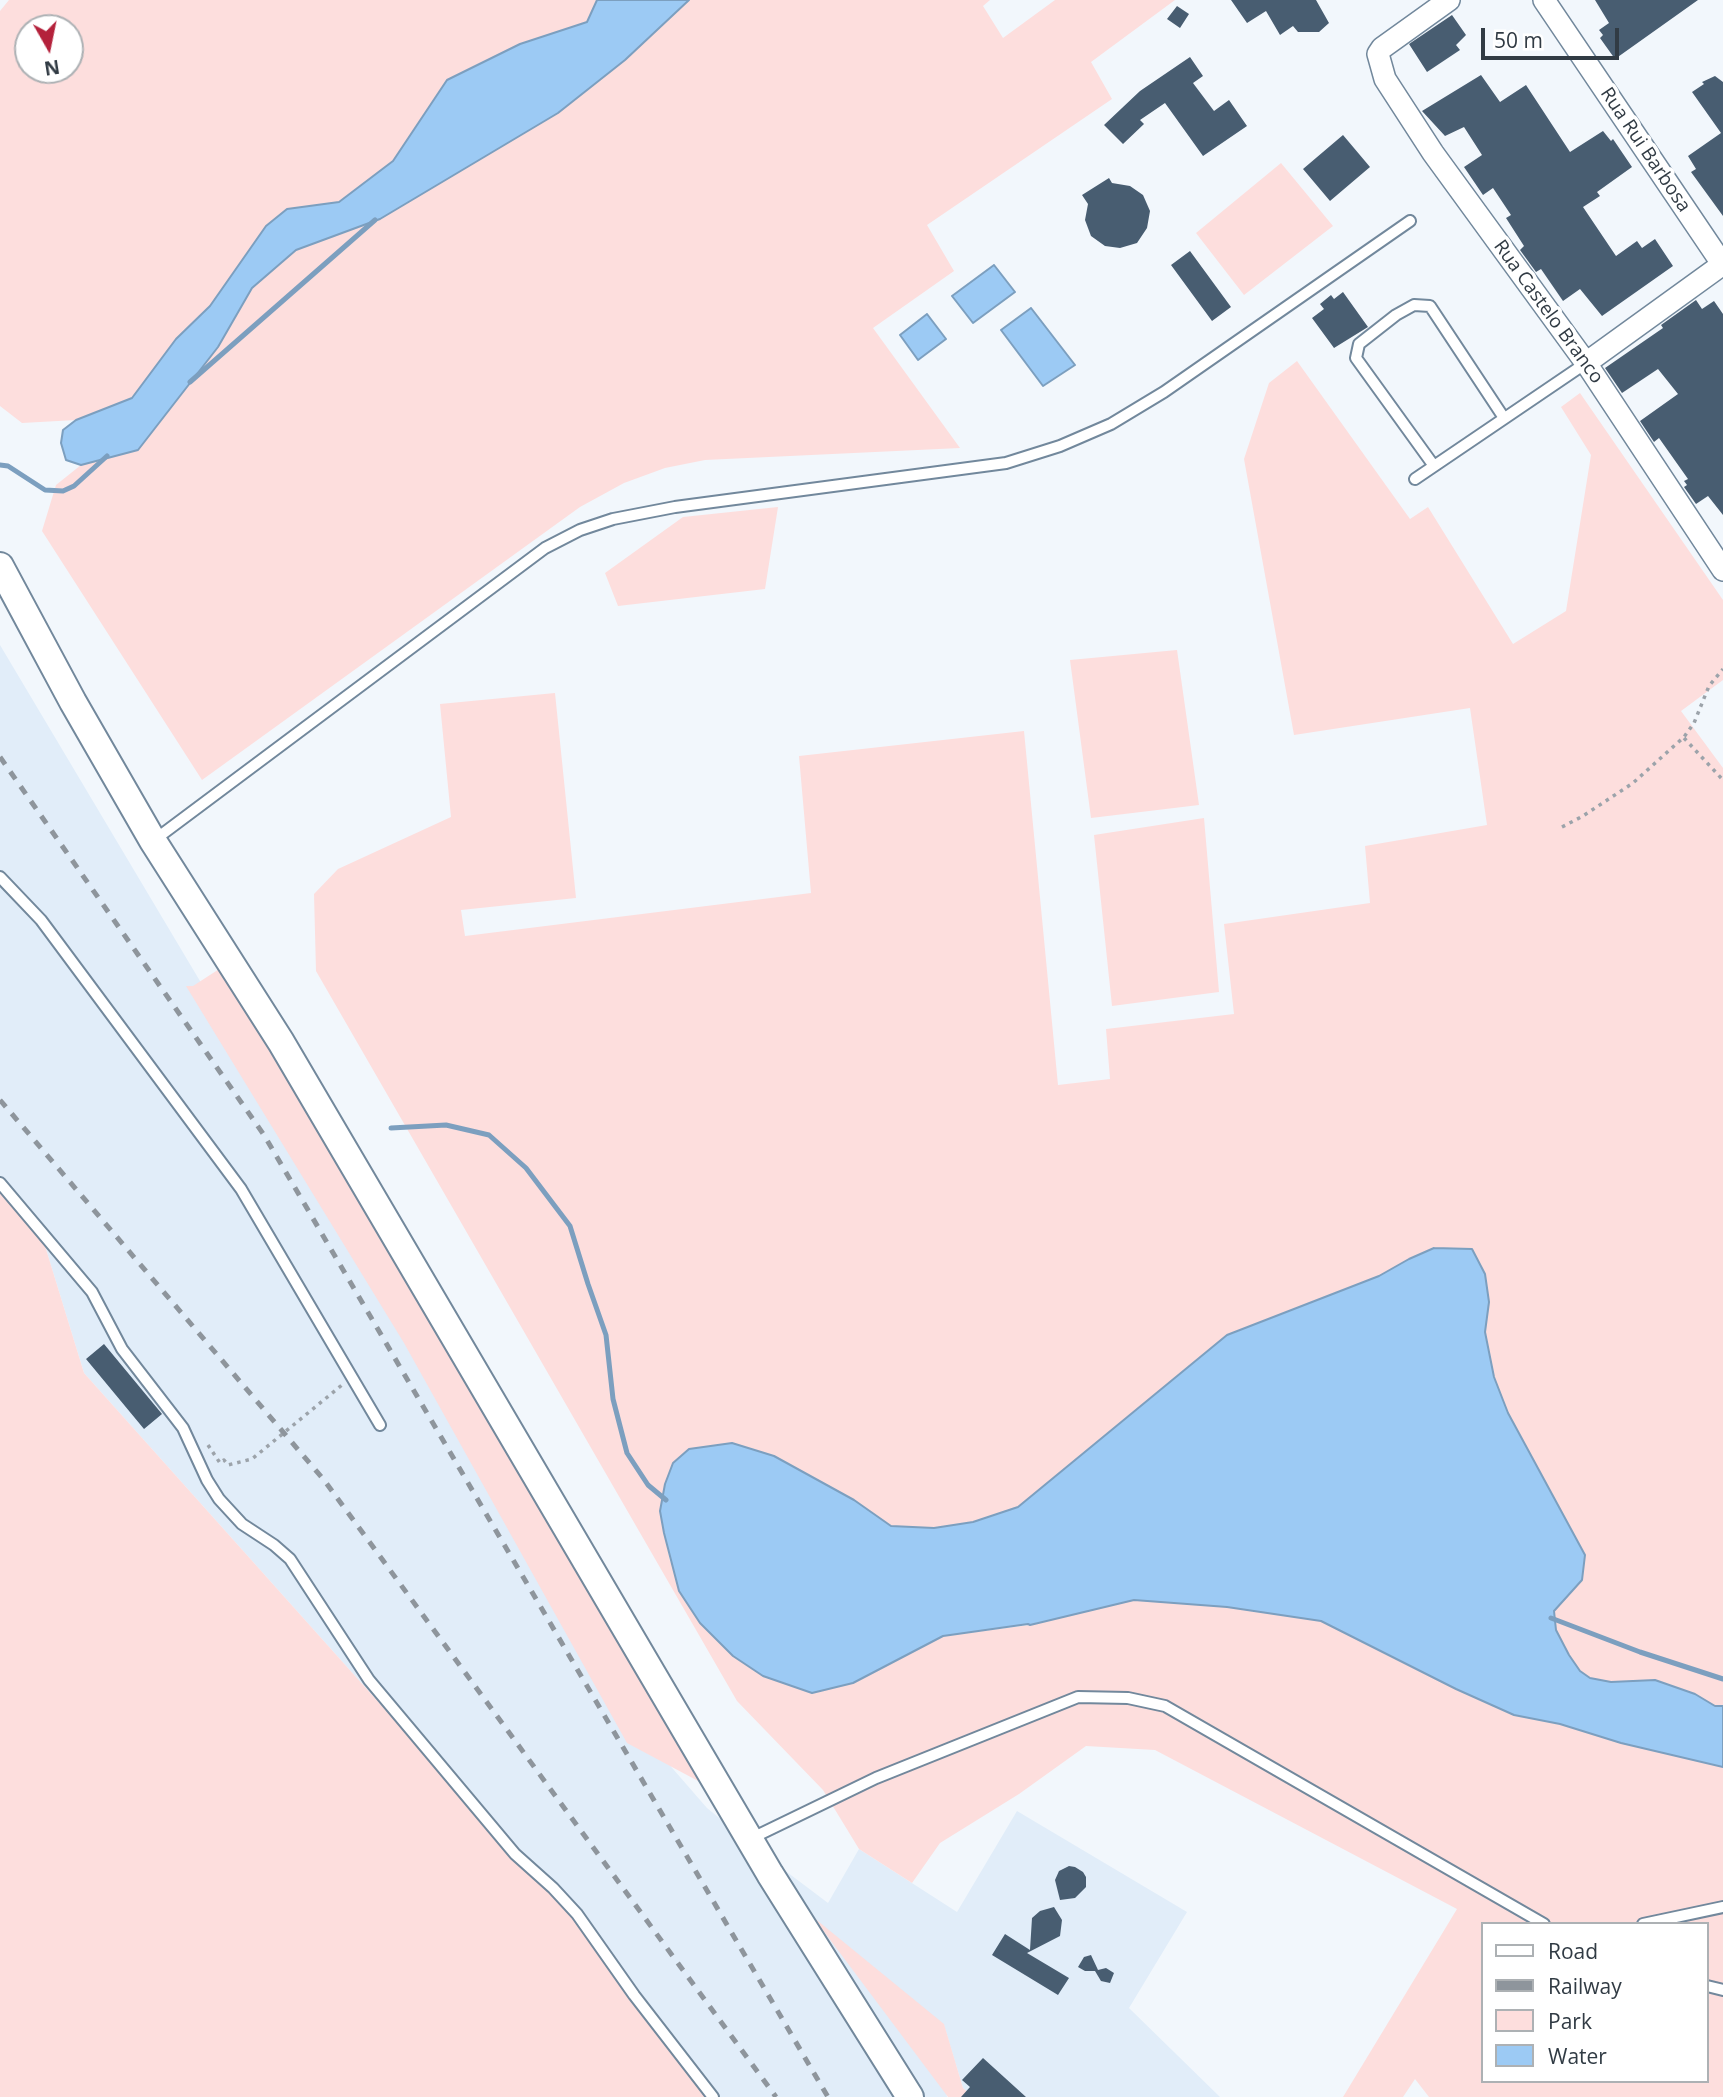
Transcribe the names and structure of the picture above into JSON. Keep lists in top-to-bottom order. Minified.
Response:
{"streets":{"street":["Rua Rui Barbosa","Rua Castelo Branco"]},"legend":["Road","Railway","Park","Water"],"scale_bar":"50 m","north":"bottom"}
